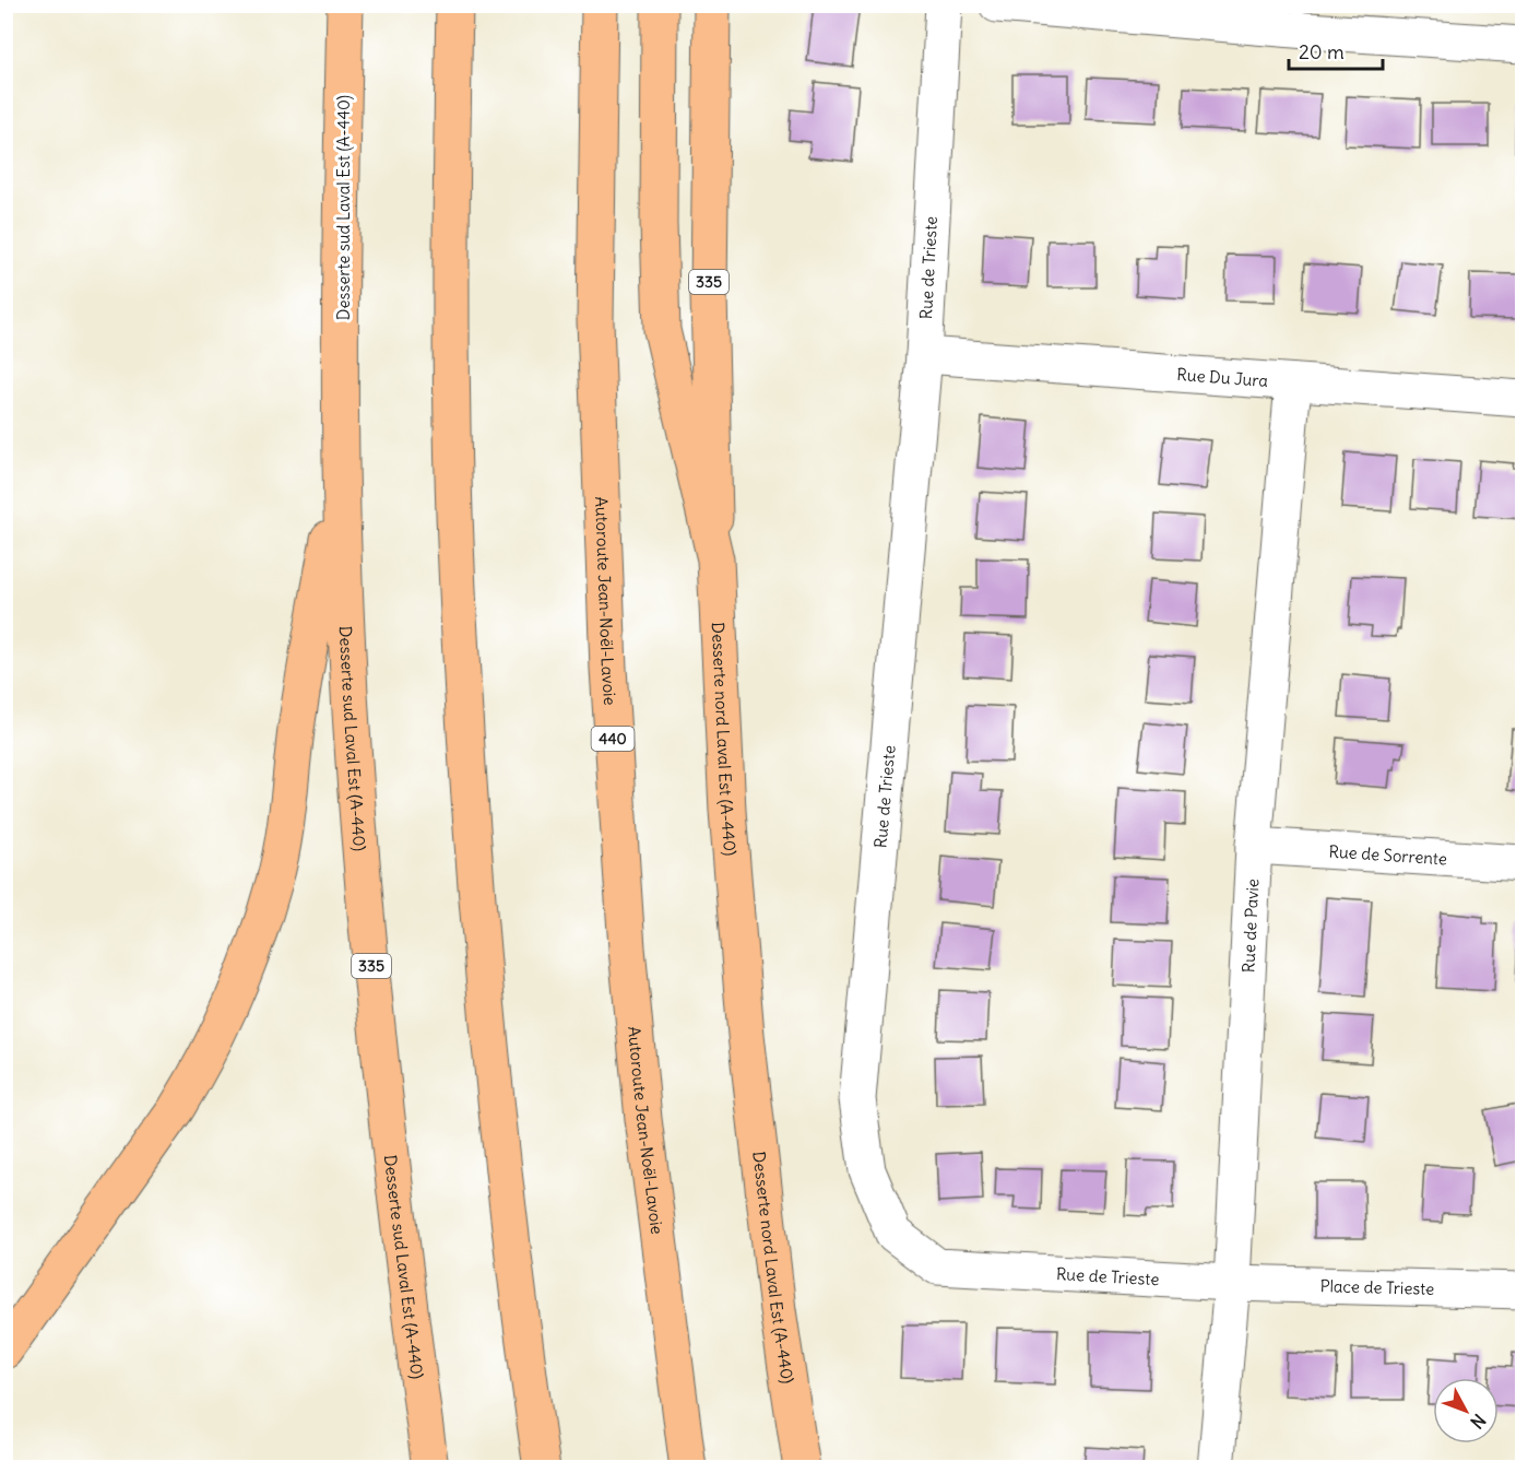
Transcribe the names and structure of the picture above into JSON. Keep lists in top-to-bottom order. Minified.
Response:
{"streets":{"main road":["Desserte sud Laval Est (A-440)","335","Autoroute Jean-Noël-Lavoie","440","Desserte nord Laval Est (A-440)"],"street":["Rue de Trieste","Rue Du Jura","Rue de Sorrente","Rue de Pavie","Place de Trieste"]},"crossings":[["Rue de Trieste","Rue Du Jura"],["Rue de Trieste","Rue de Pavie"],["Rue de Trieste","Place de Trieste"],["Rue Du Jura","Rue de Pavie"],["Rue de Sorrente","Rue de Pavie"],["Rue de Pavie","Place de Trieste"]],"scale_bar":"20 m","north":"bottom right"}
